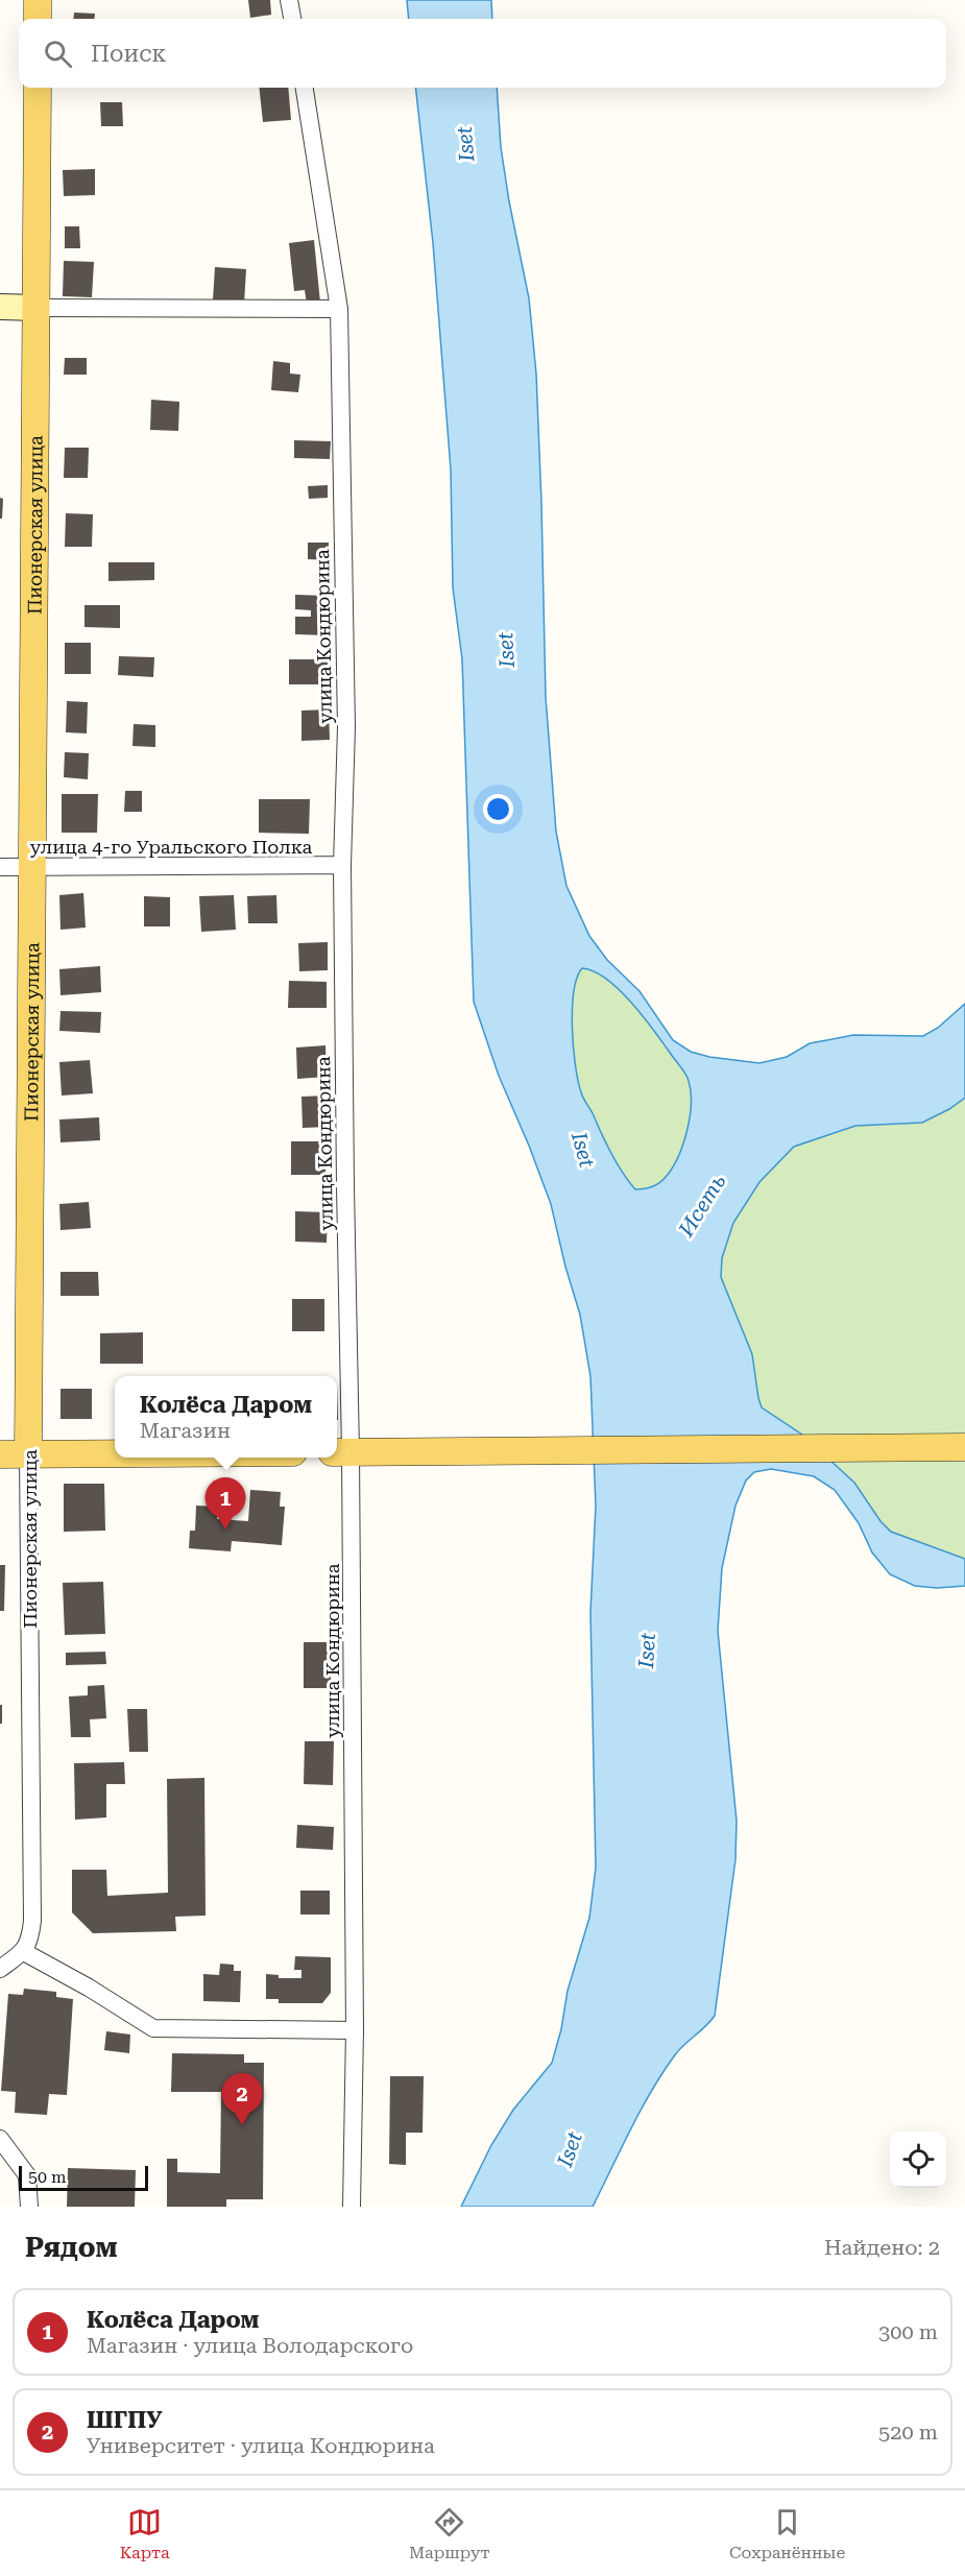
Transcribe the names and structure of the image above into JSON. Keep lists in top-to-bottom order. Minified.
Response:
{"streets":{"main road":["Пионерская улица"],"street":["улица Кондюрина","улица 4-го Уральского Полка"]},"crossings":[["Пионерская улица","улица 4-го Уральского Полка"],["улица Кондюрина","улица 4-го Уральского Полка"]],"water":["Iset","Исеть"],"scale_bar":"50 m","page":{"search":"Поиск","popup":["Колёса Даром","Магазин"],"pins":["1","2"],"scale":"50 m","heading":["Рядом","Найдено: 2"],"list":[{"mark":"1","name":"Колёса Даром","note":"Магазин · улица Володарского","value":"300 m"},{"mark":"2","name":"ШГПУ","note":"Университет · улица Кондюрина","value":"520 m"}],"nav":["Карта","Маршрут","Сохранённые"]}}
